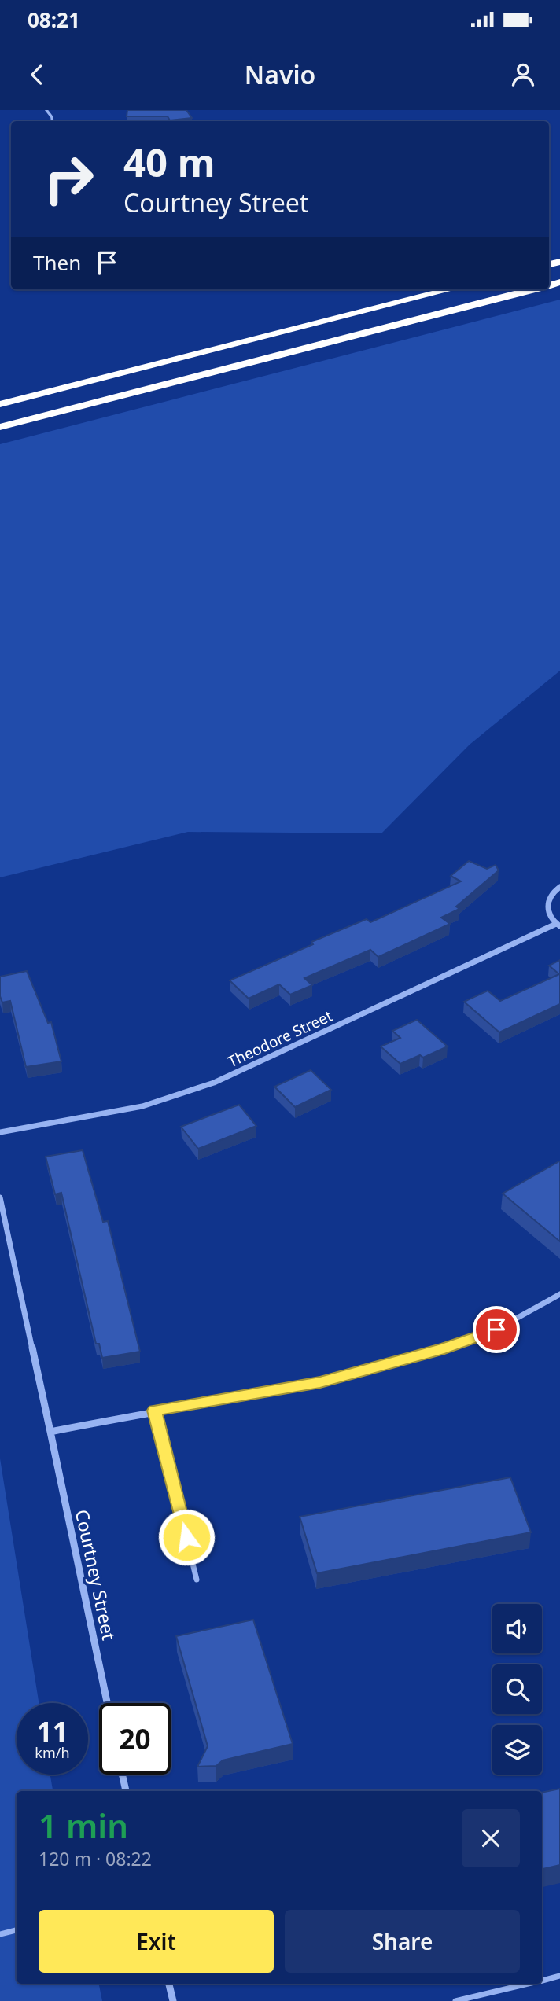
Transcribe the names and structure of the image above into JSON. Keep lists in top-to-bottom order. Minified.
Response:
{"streets":{"street":["Theodore Street","Courtney Street"]},"page":{"status":"08:21","header":"Navio","turn":["40 m","Courtney Street"],"then":"Then","speed":"11 km/h","limit":"20","heading":["1 min","120 m · 08:22"],"buttons":["Exit","Share"]}}
